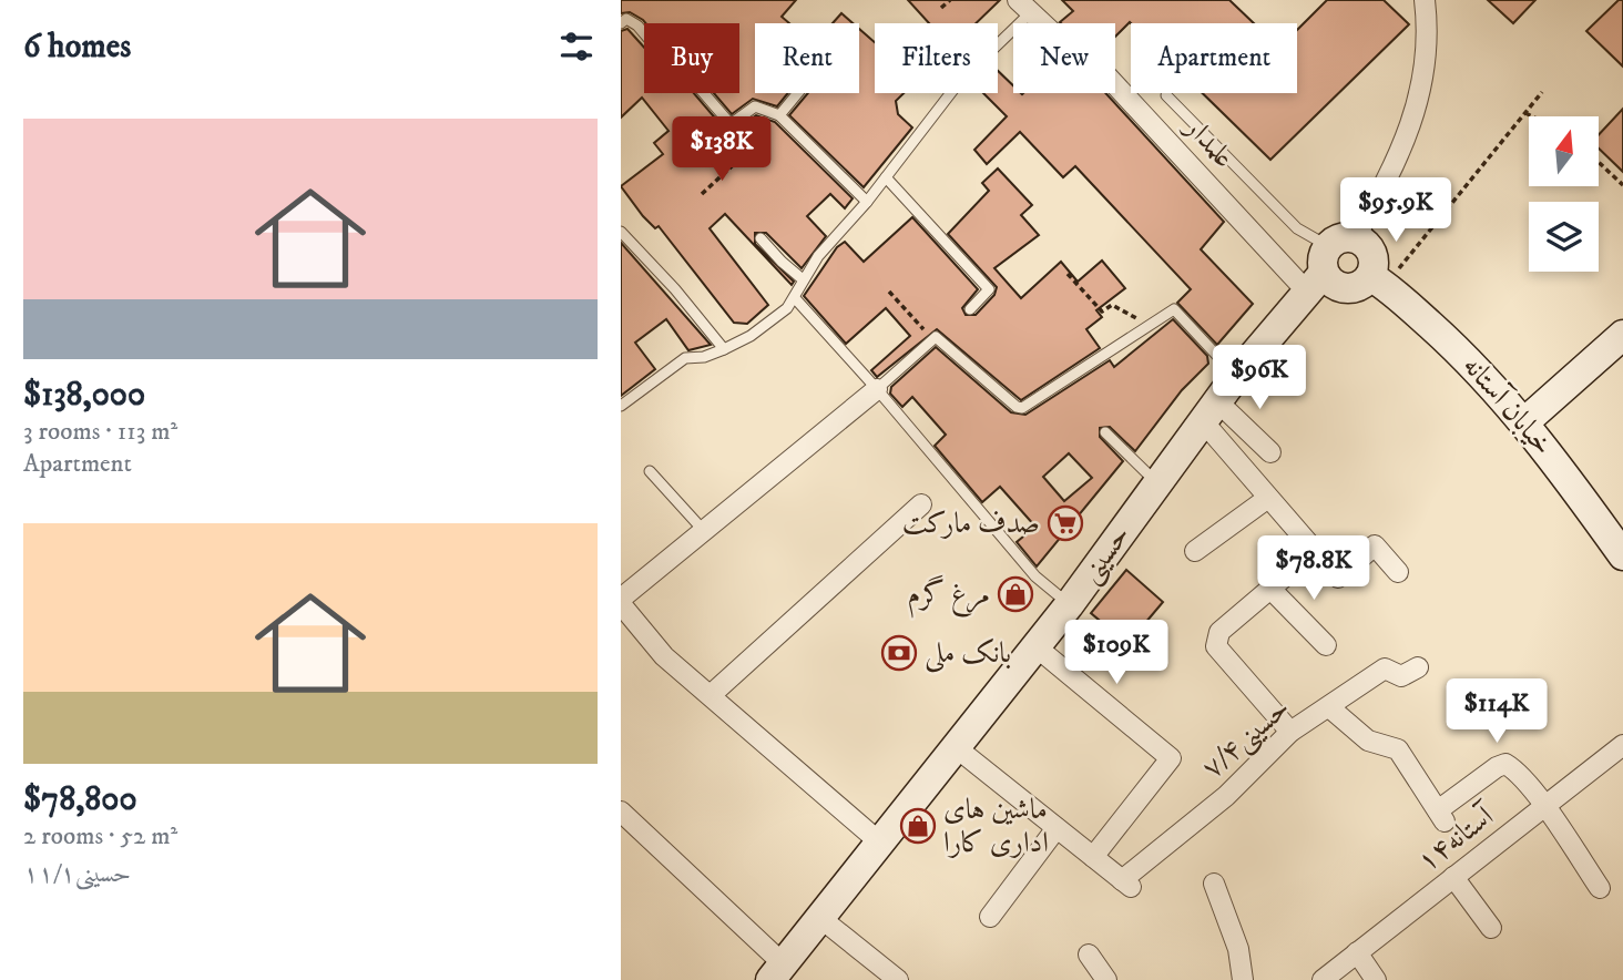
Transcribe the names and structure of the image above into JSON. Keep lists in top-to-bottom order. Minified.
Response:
{"streets":{"street":["علمدار","خیابان آستانه","حسینی","حسینی۷/۴","آستانه۱۴"]},"crossings":[["علمدار","حسینی"]],"places":{"supermarket":["صدف مارکت"],"shop":["مرغ گرم","ماشین های اداری کارا"],"bank":["بانک ملی"]},"north":"top","page":{"heading":"6 homes","chip":["Buy","Rent","Filters","New","Apartment"],"list":[{"name":"$138,000","note":"3 rooms · 113 m² · Apartment"},{"name":"$78,800","note":"2 rooms · 52 m² · حسینی۱۱/۱"}],"price":["$138K","$95.9K","$96K","$78.8K","$109K","$114K"]}}
